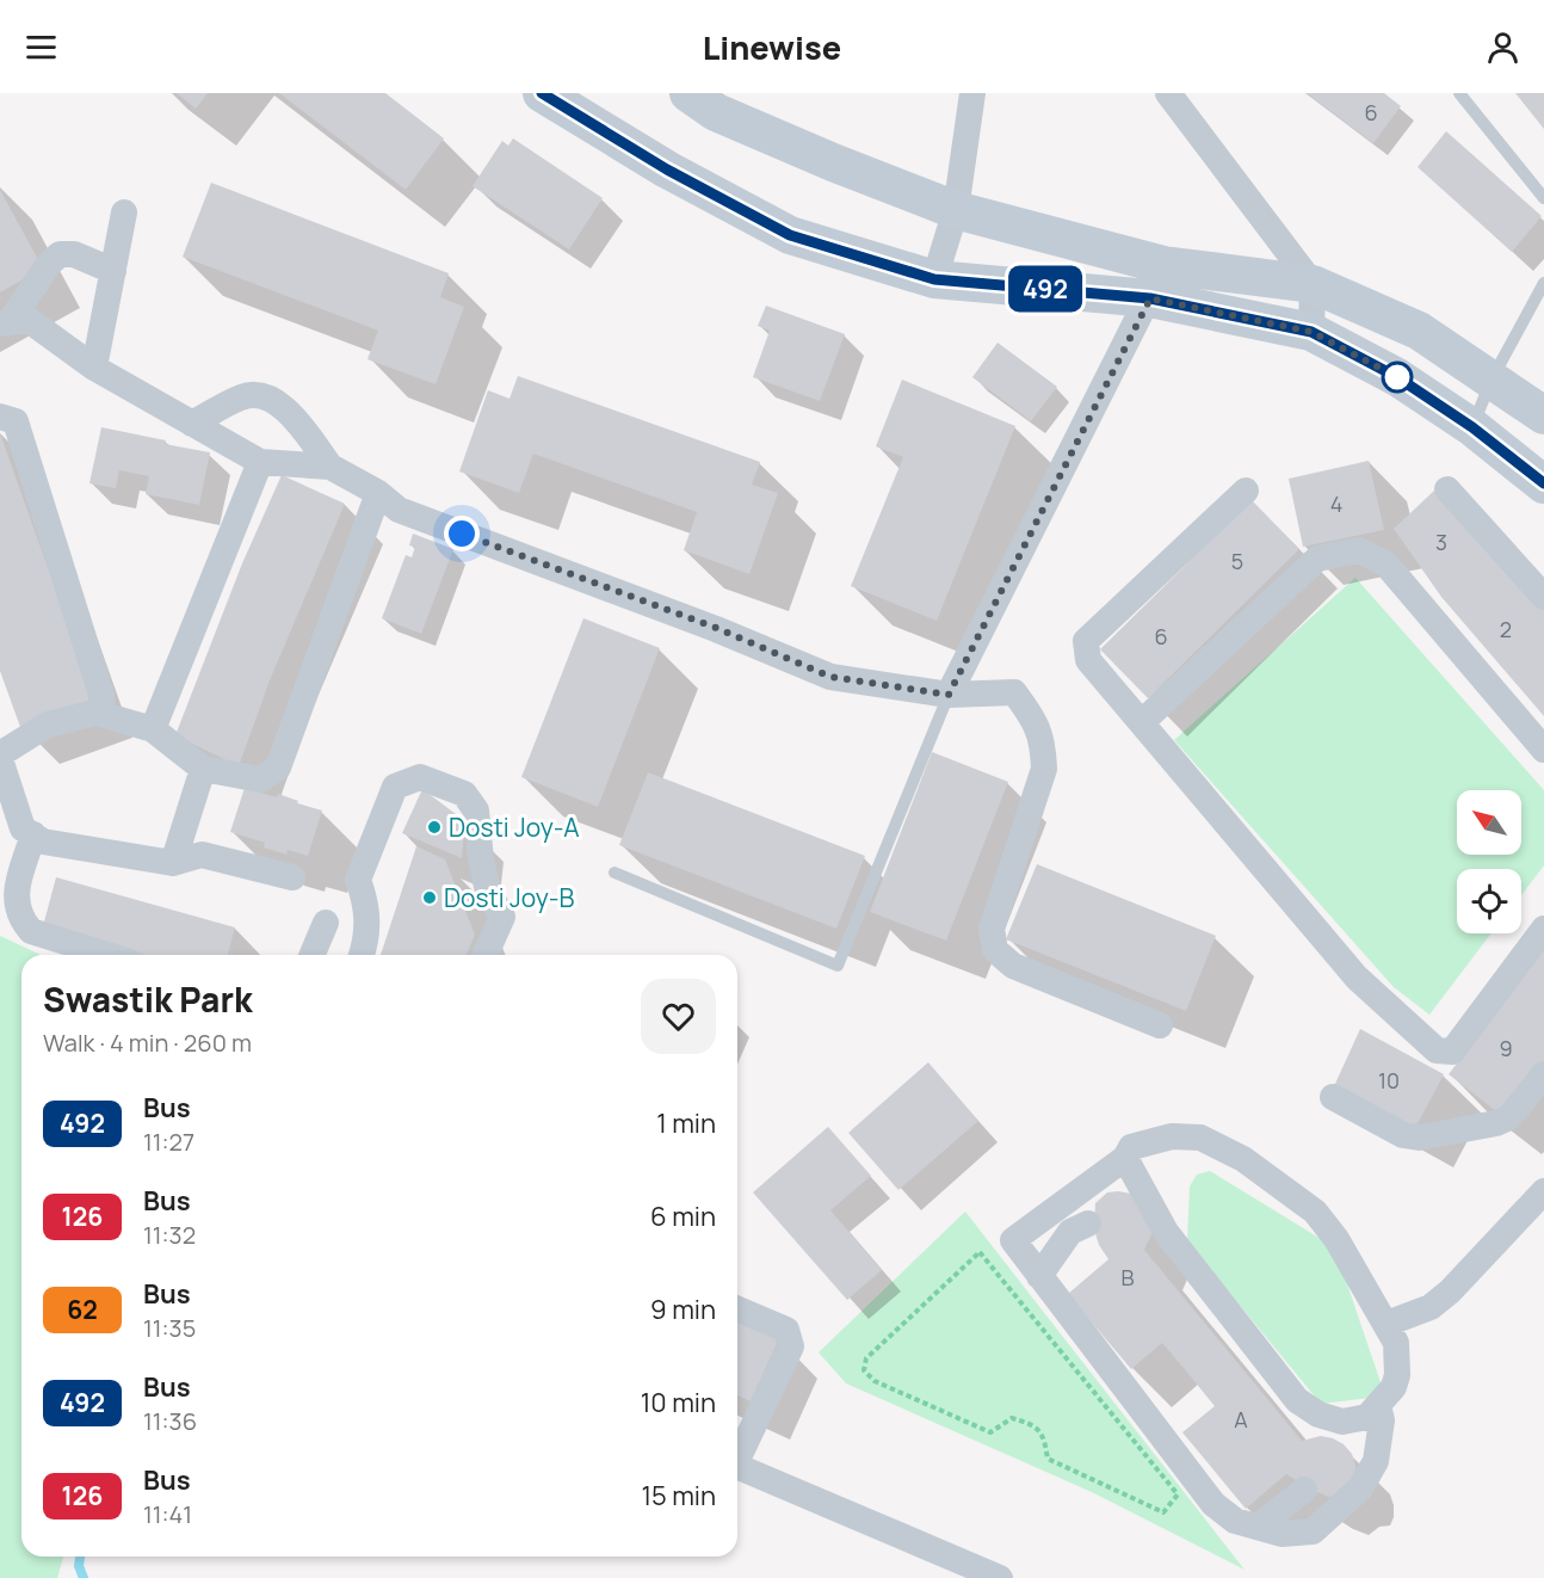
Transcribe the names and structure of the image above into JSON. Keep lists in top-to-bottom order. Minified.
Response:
{"places":["Dosti Joy-A","Dosti Joy-B"],"lines":["bus line 492"],"house_numbers":["6","4","3","5","2","6","9","10","B","A"],"north":"top left","page":{"header":"Linewise","on_map":"492","heading":["Swastik Park","Walk · 4 min · 260 m"],"list":[{"mark":"492","name":"Bus","note":"11:27","value":"1 min"},{"mark":"126","name":"Bus","note":"11:32","value":"6 min"},{"mark":"62","name":"Bus","note":"11:35","value":"9 min"},{"mark":"492","name":"Bus","note":"11:36","value":"10 min"},{"mark":"126","name":"Bus","note":"11:41","value":"15 min"}]}}
